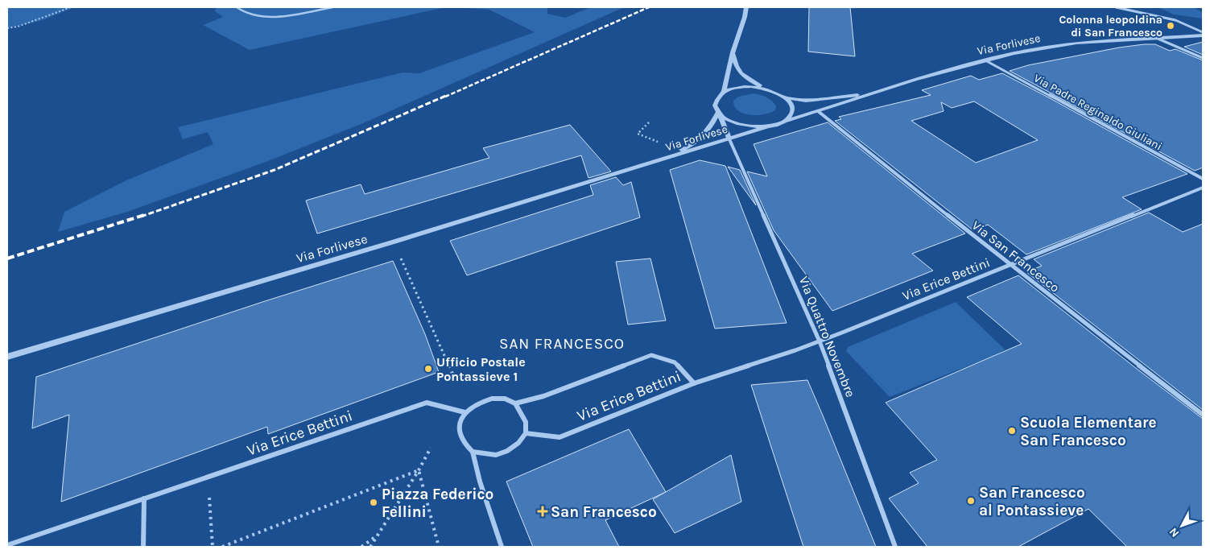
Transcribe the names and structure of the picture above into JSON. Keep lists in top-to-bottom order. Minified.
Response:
{"streets":{"street":["Via Forlivese","Via Padre Reginaldo Giuliani","Via San Francesco","Via Erice Bettini","Via Quattro Novembre"]},"crossings":[["Via Forlivese","Via Padre Reginaldo Giuliani"],["Via Forlivese","Via San Francesco"],["Via Forlivese","Via Quattro Novembre"],["Via San Francesco","Via Erice Bettini"],["Via Erice Bettini","Via Quattro Novembre"]],"districts":["SAN FRANCESCO"],"places":{"other":["Colonna leopoldina di San Francesco","Ufficio Postale Pontassieve 1","Scuola Elementare San Francesco","San Francesco al Pontassieve","Piazza Federico Fellini"],"health":["San Francesco"]},"north":"bottom left"}
